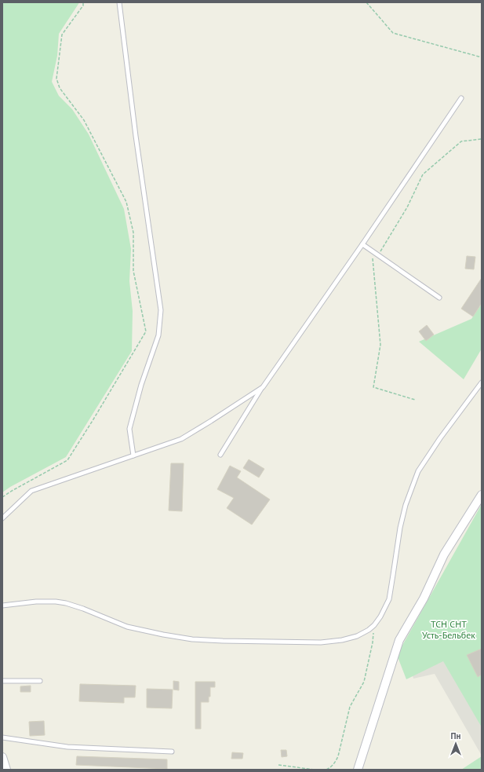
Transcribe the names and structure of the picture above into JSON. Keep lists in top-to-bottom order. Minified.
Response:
{"parks":["ТСН СНТ Усть-Бельбек"],"north":"top"}
